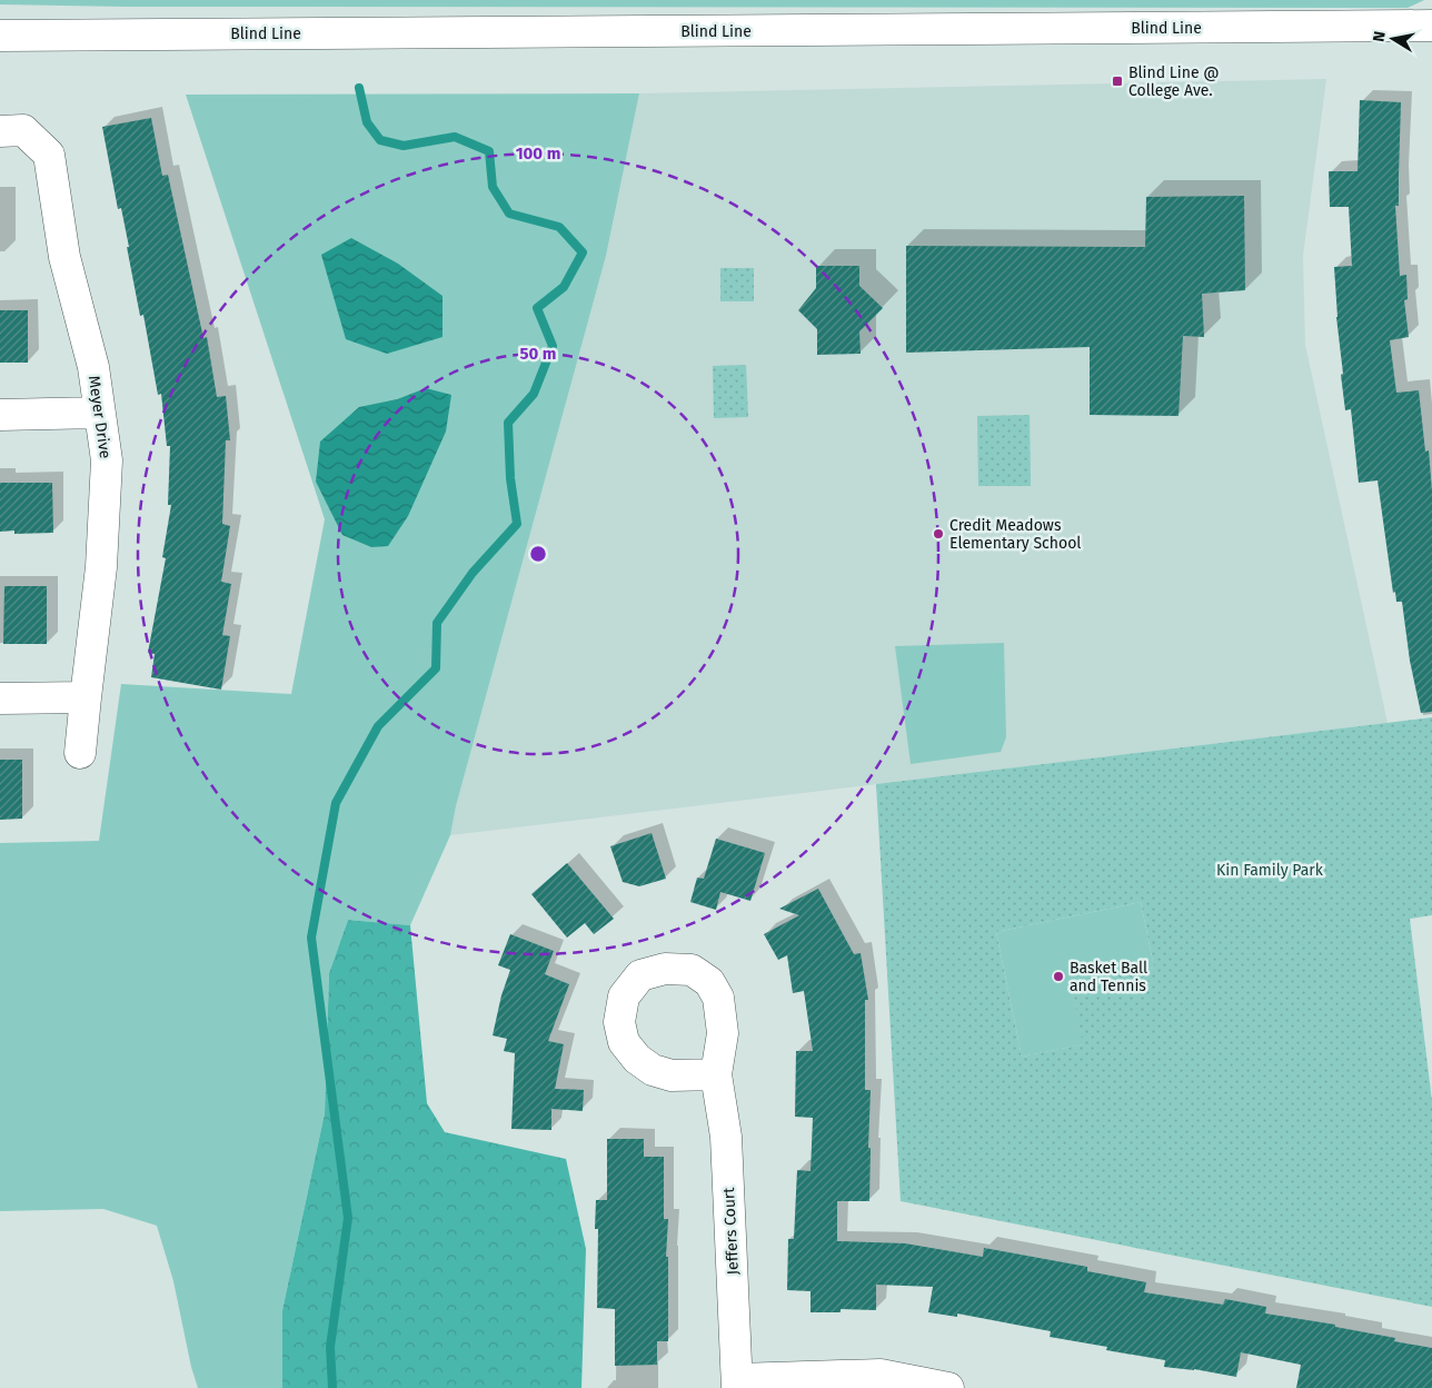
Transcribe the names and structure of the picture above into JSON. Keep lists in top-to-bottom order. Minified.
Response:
{"streets":{"street":["Blind Line","Meyer Drive","Jeffers Court"]},"parks":["Kin Family Park"],"places":{"transit":["Blind Line @ College Ave."],"other":["Credit Meadows Elementary School","Basket Ball and Tennis"]},"north":"left","rings":["100 m","50 m"]}
